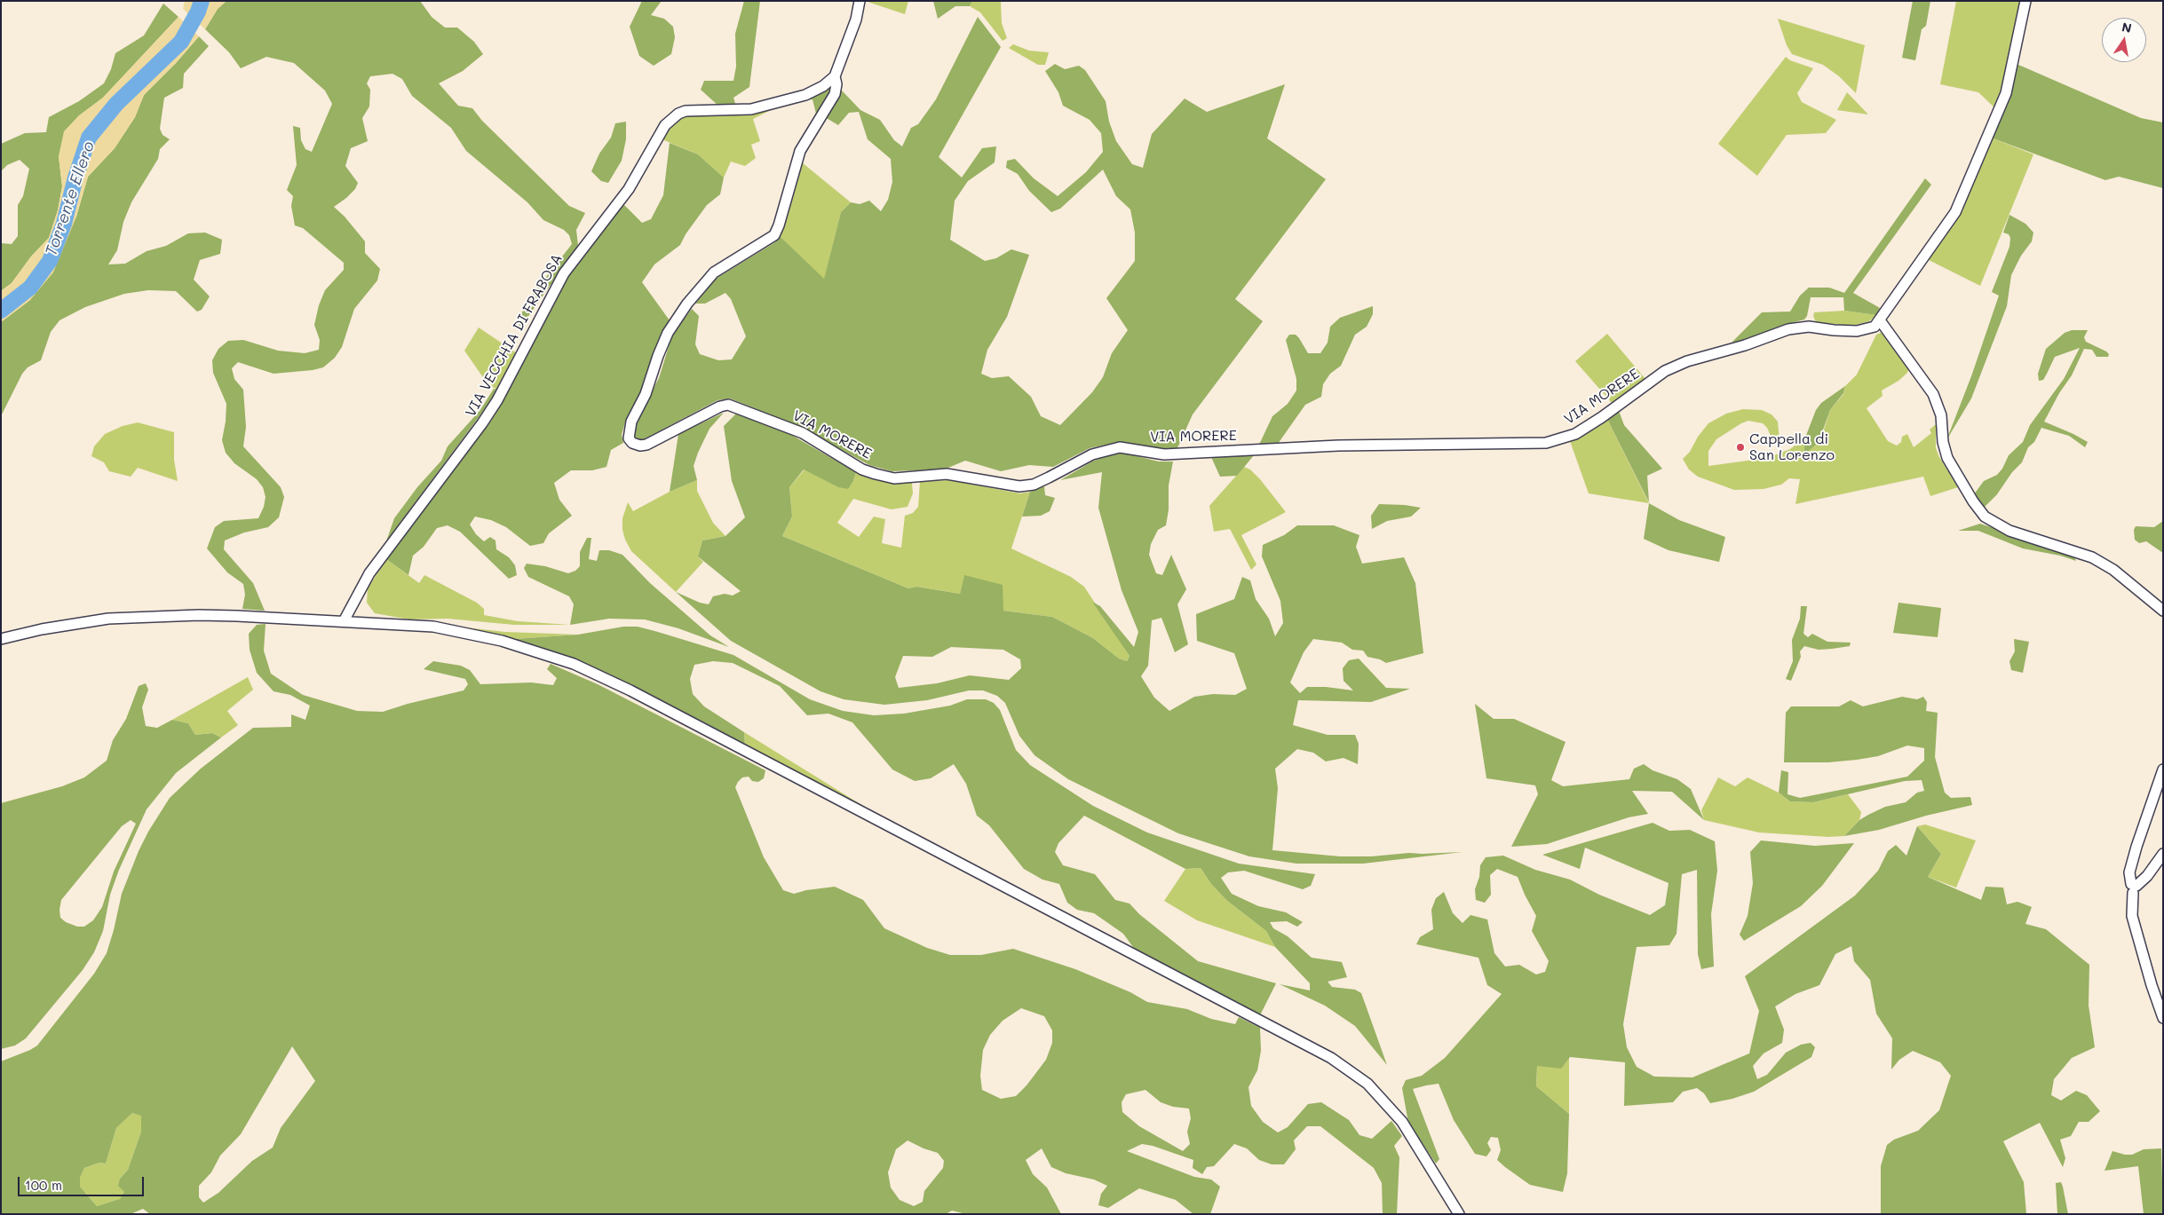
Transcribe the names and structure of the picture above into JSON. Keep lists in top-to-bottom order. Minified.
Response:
{"streets":{"street":["VIA VECCHIA DI FRABOSA","VIA MORERE"]},"crossings":[["VIA VECCHIA DI FRABOSA","VIA MORERE"]],"water":["Torrente Ellero"],"places":["Cappella di San Lorenzo"],"scale_bar":"100 m","north":"top"}
